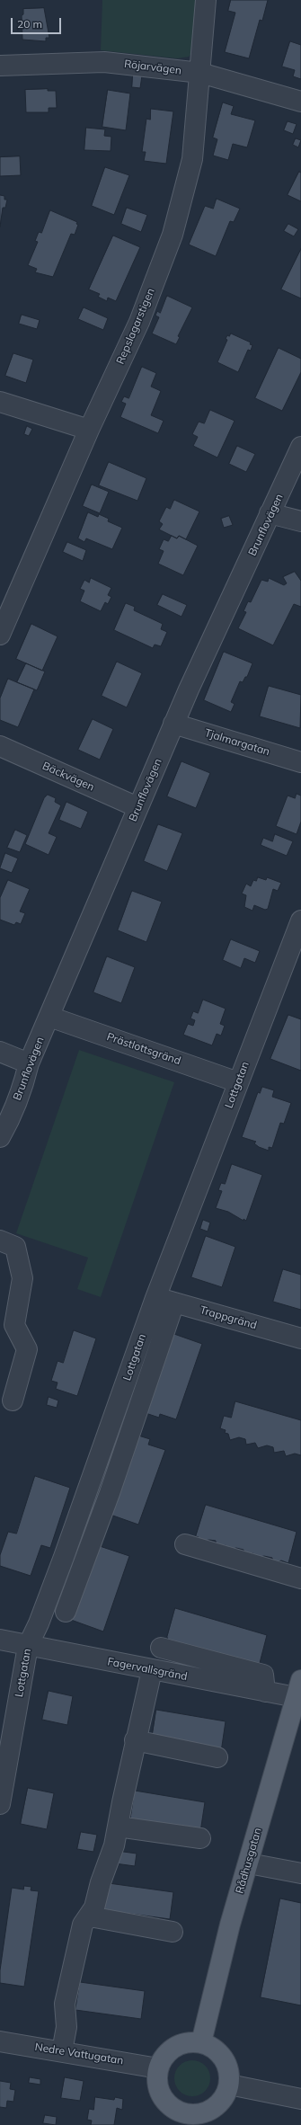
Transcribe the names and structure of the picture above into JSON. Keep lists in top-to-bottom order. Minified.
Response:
{"streets":{"main road":["Rådhusgatan"],"street":["Röjarvägen","Repslagarstigen","Brunflovägen","Tjalmargatan","Bäckvägen","Prästlottsgränd","Lottgatan","Trappgränd","Fagervallsgränd","Nedre Vattugatan"]},"crossings":[["Röjarvägen","Repslagarstigen"],["Brunflovägen","Tjalmargatan"],["Brunflovägen","Bäckvägen"],["Brunflovägen","Prästlottsgränd"],["Prästlottsgränd","Lottgatan"],["Lottgatan","Trappgränd"],["Lottgatan","Fagervallsgränd"],["Fagervallsgränd","Rådhusgatan"],["Rådhusgatan","Nedre Vattugatan"]],"scale_bar":"20 m"}
